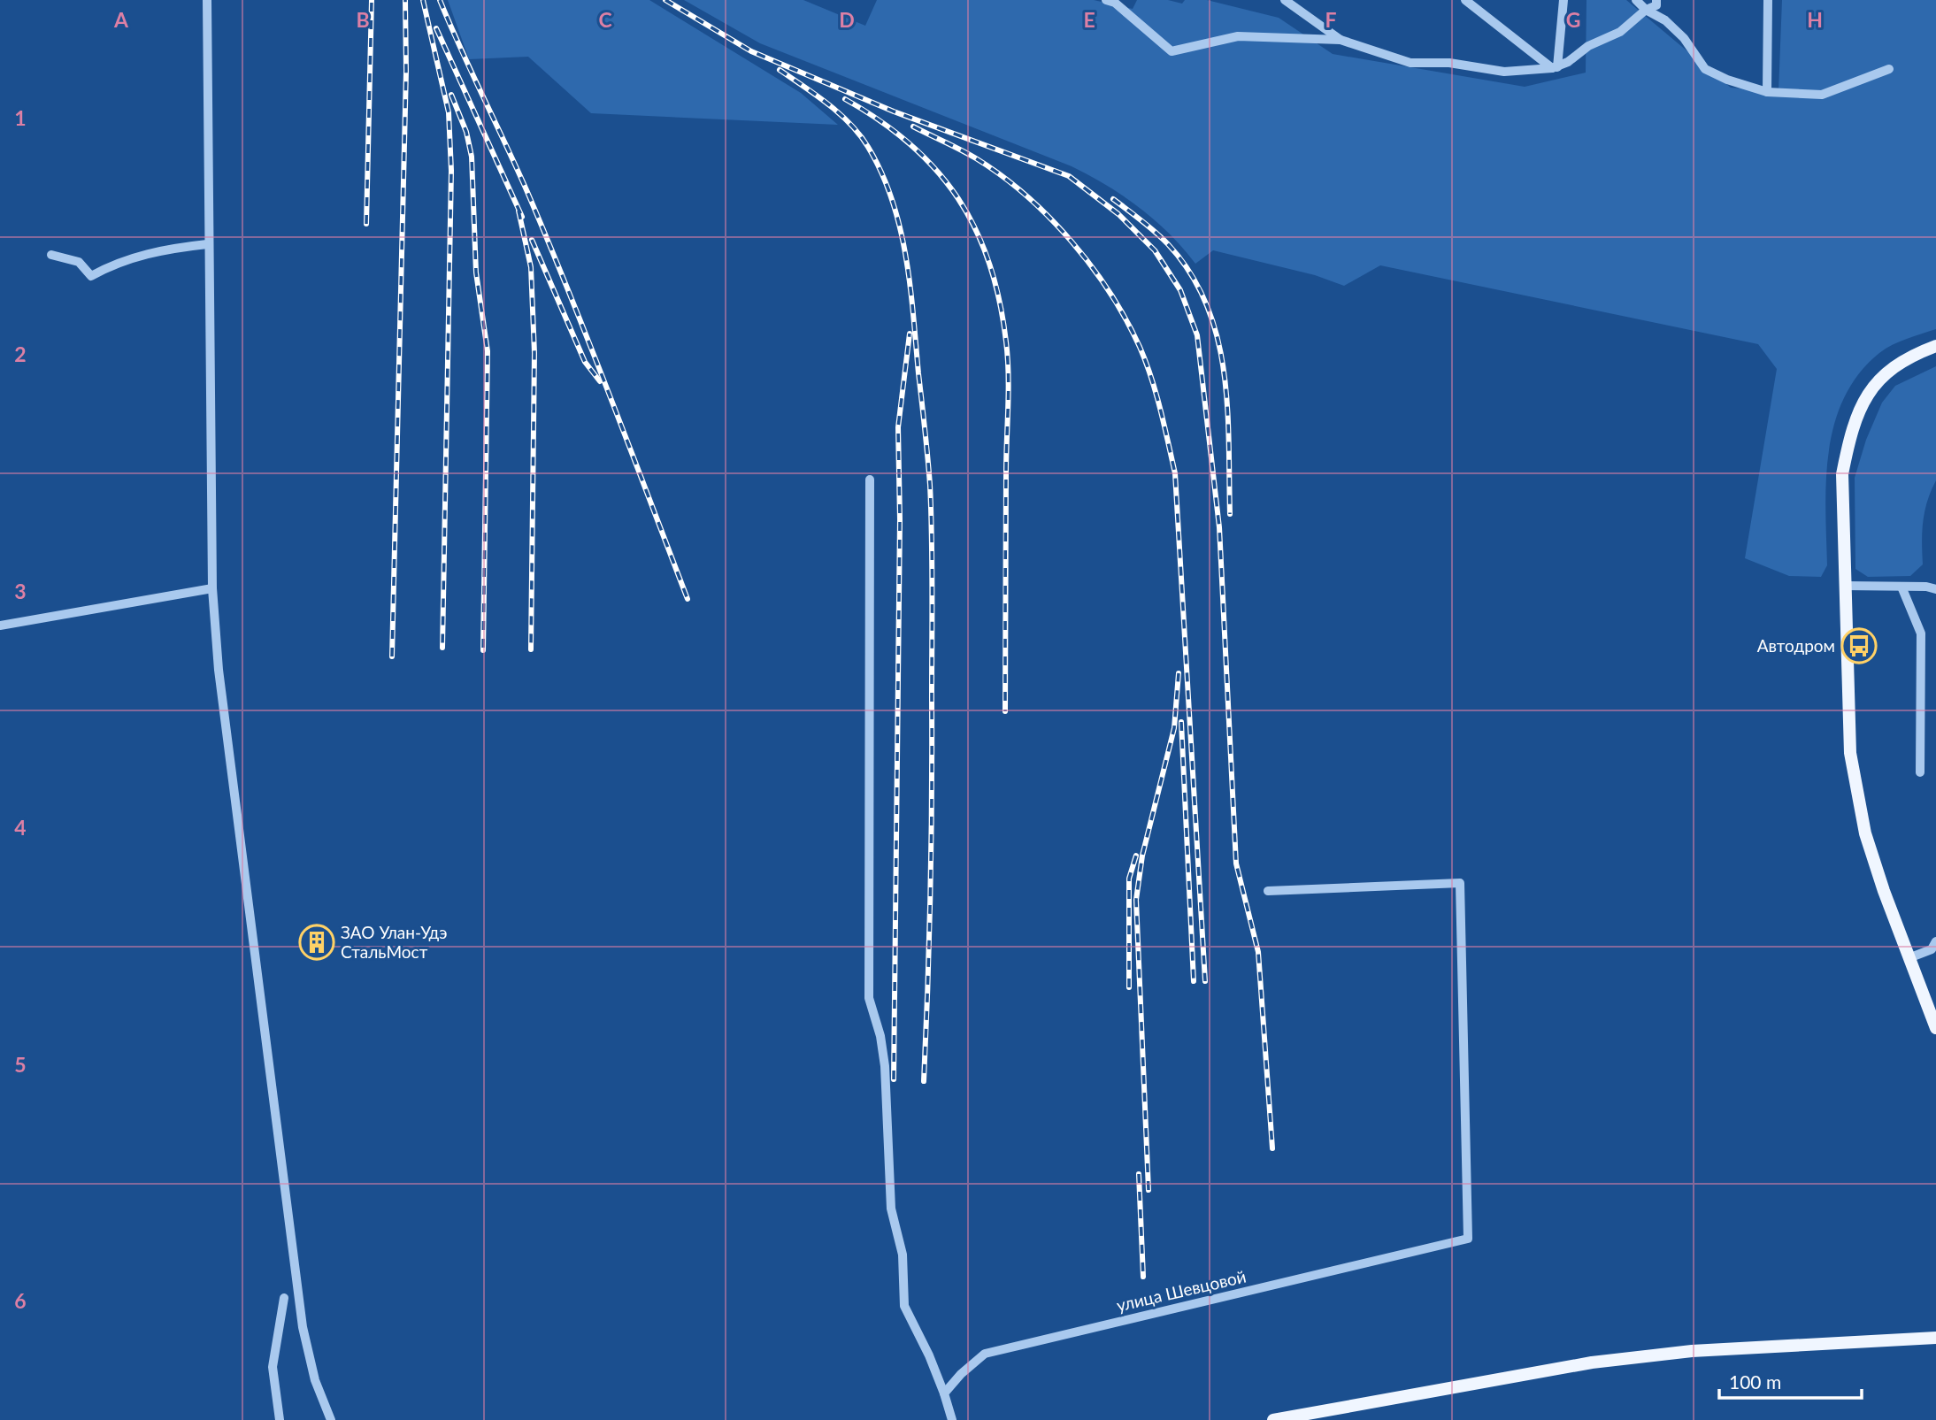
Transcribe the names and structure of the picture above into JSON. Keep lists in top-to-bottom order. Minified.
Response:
{"streets":{"street":["улица Шевцовой"]},"places":{"bus stop":["Автодром"],"building":["ЗАО Улан-Удэ СтальМост"]},"scale_bar":"100 m","grid":{"columns":["A","B","C","D","E","F","G","H"],"rows":["1","2","3","4","5","6"]}}
